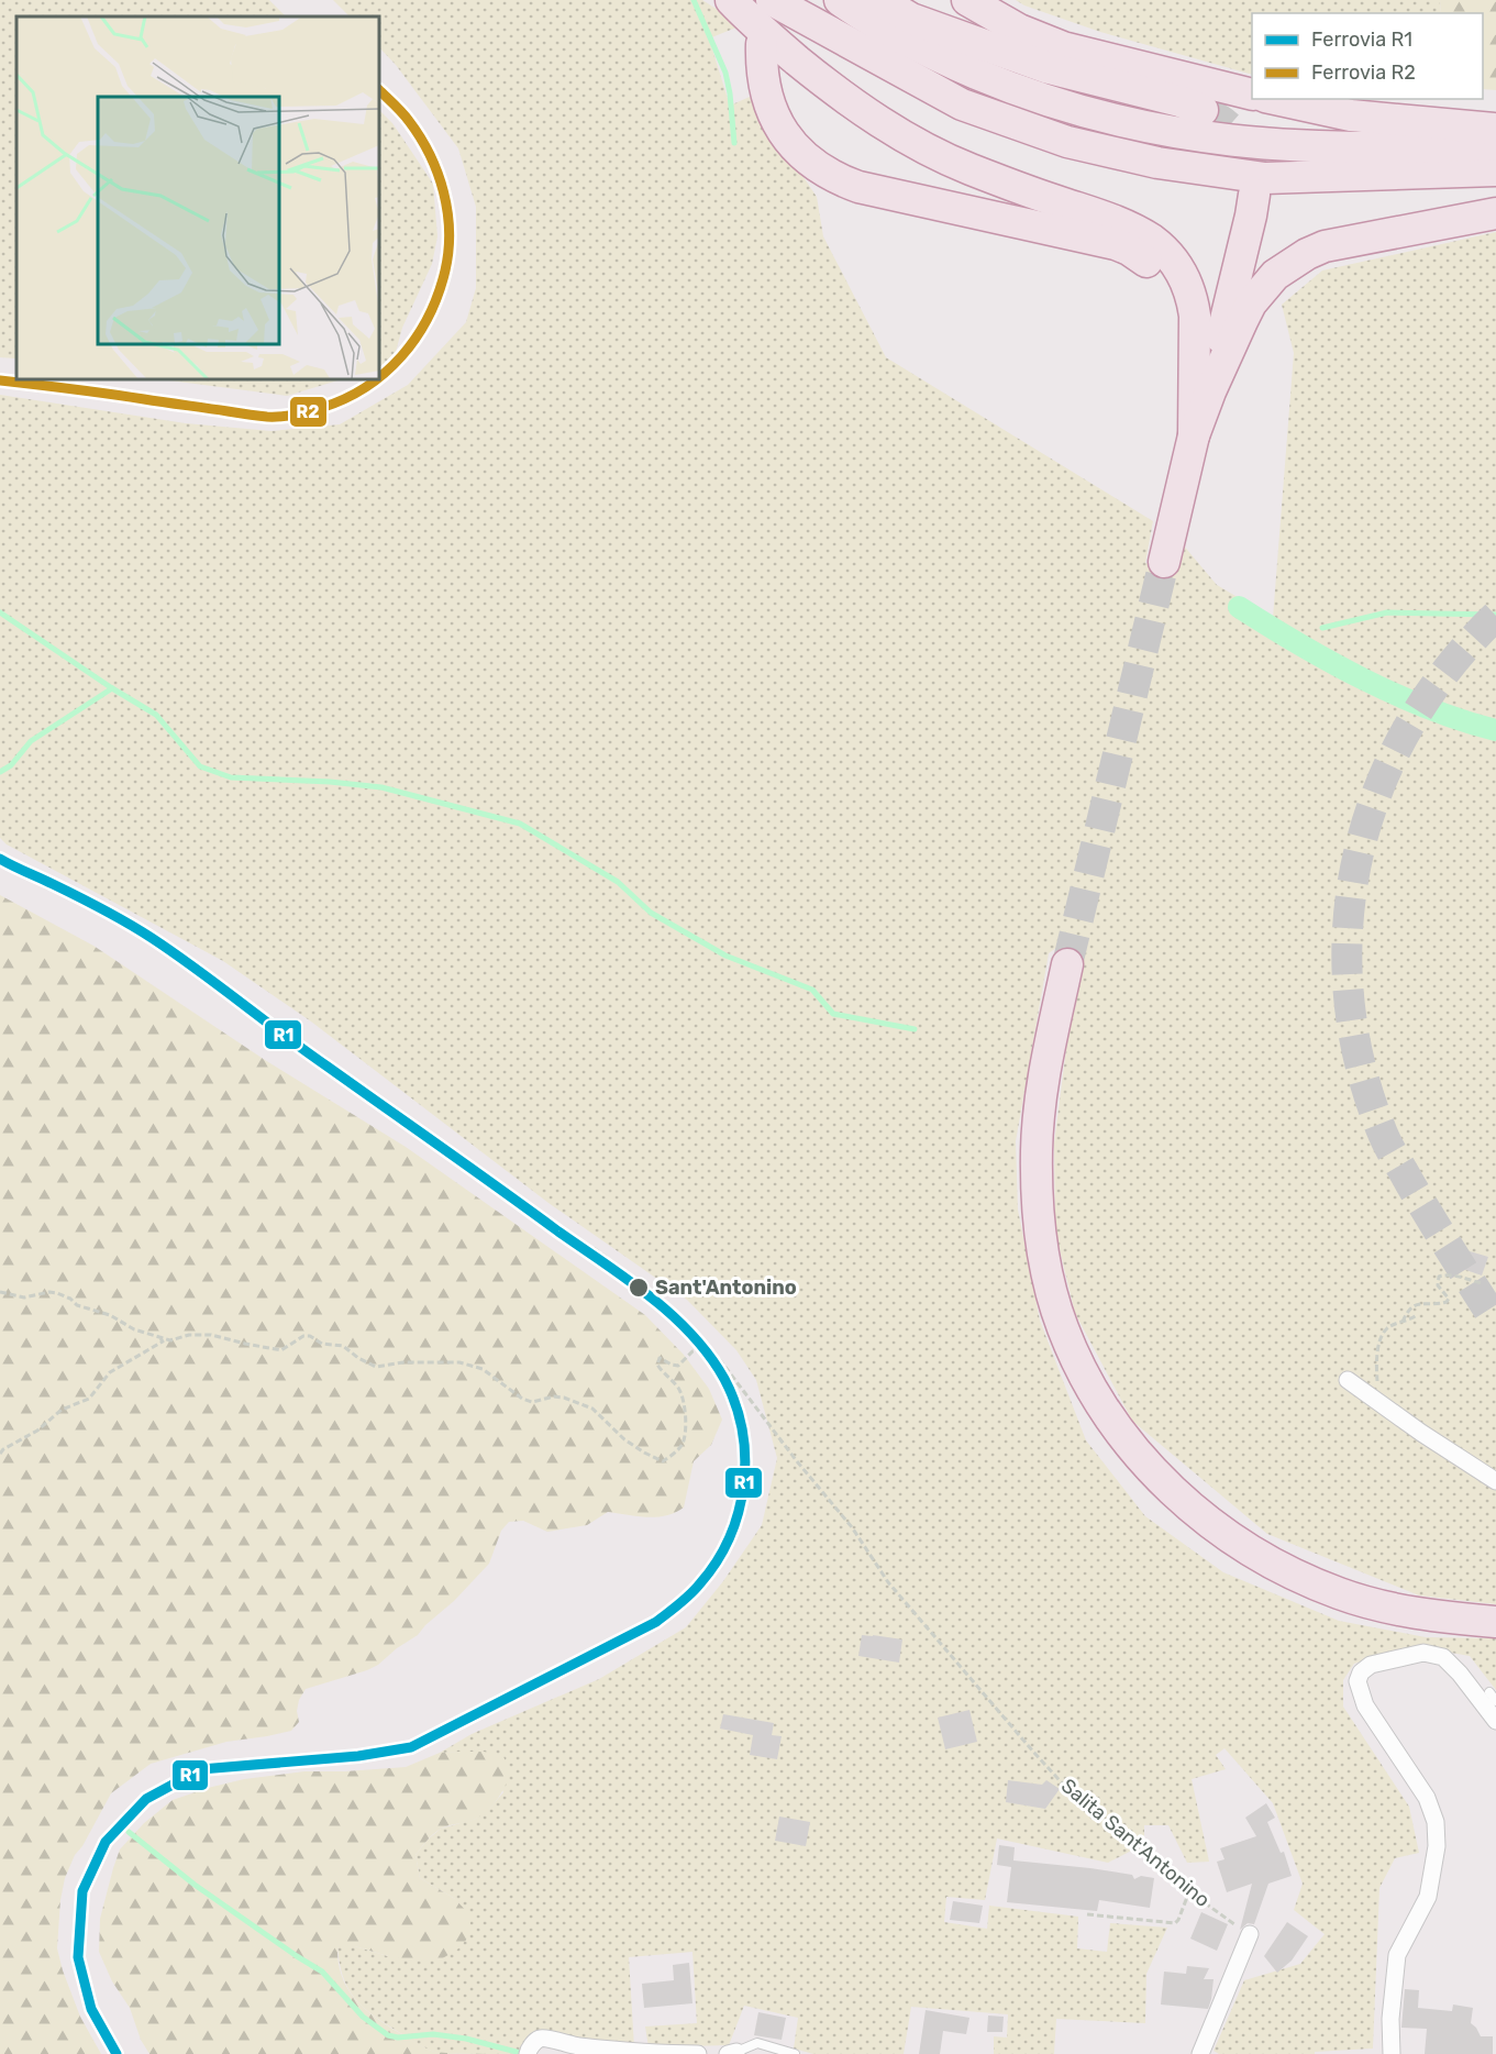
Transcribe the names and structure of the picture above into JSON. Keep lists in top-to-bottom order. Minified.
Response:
{"streets":{"path":["Salita Sant'Antonino"]},"places":["Sant'Antonino"],"lines":["rail line R2","rail line R1"],"legend":["Ferrovia R1","Ferrovia R2"]}
